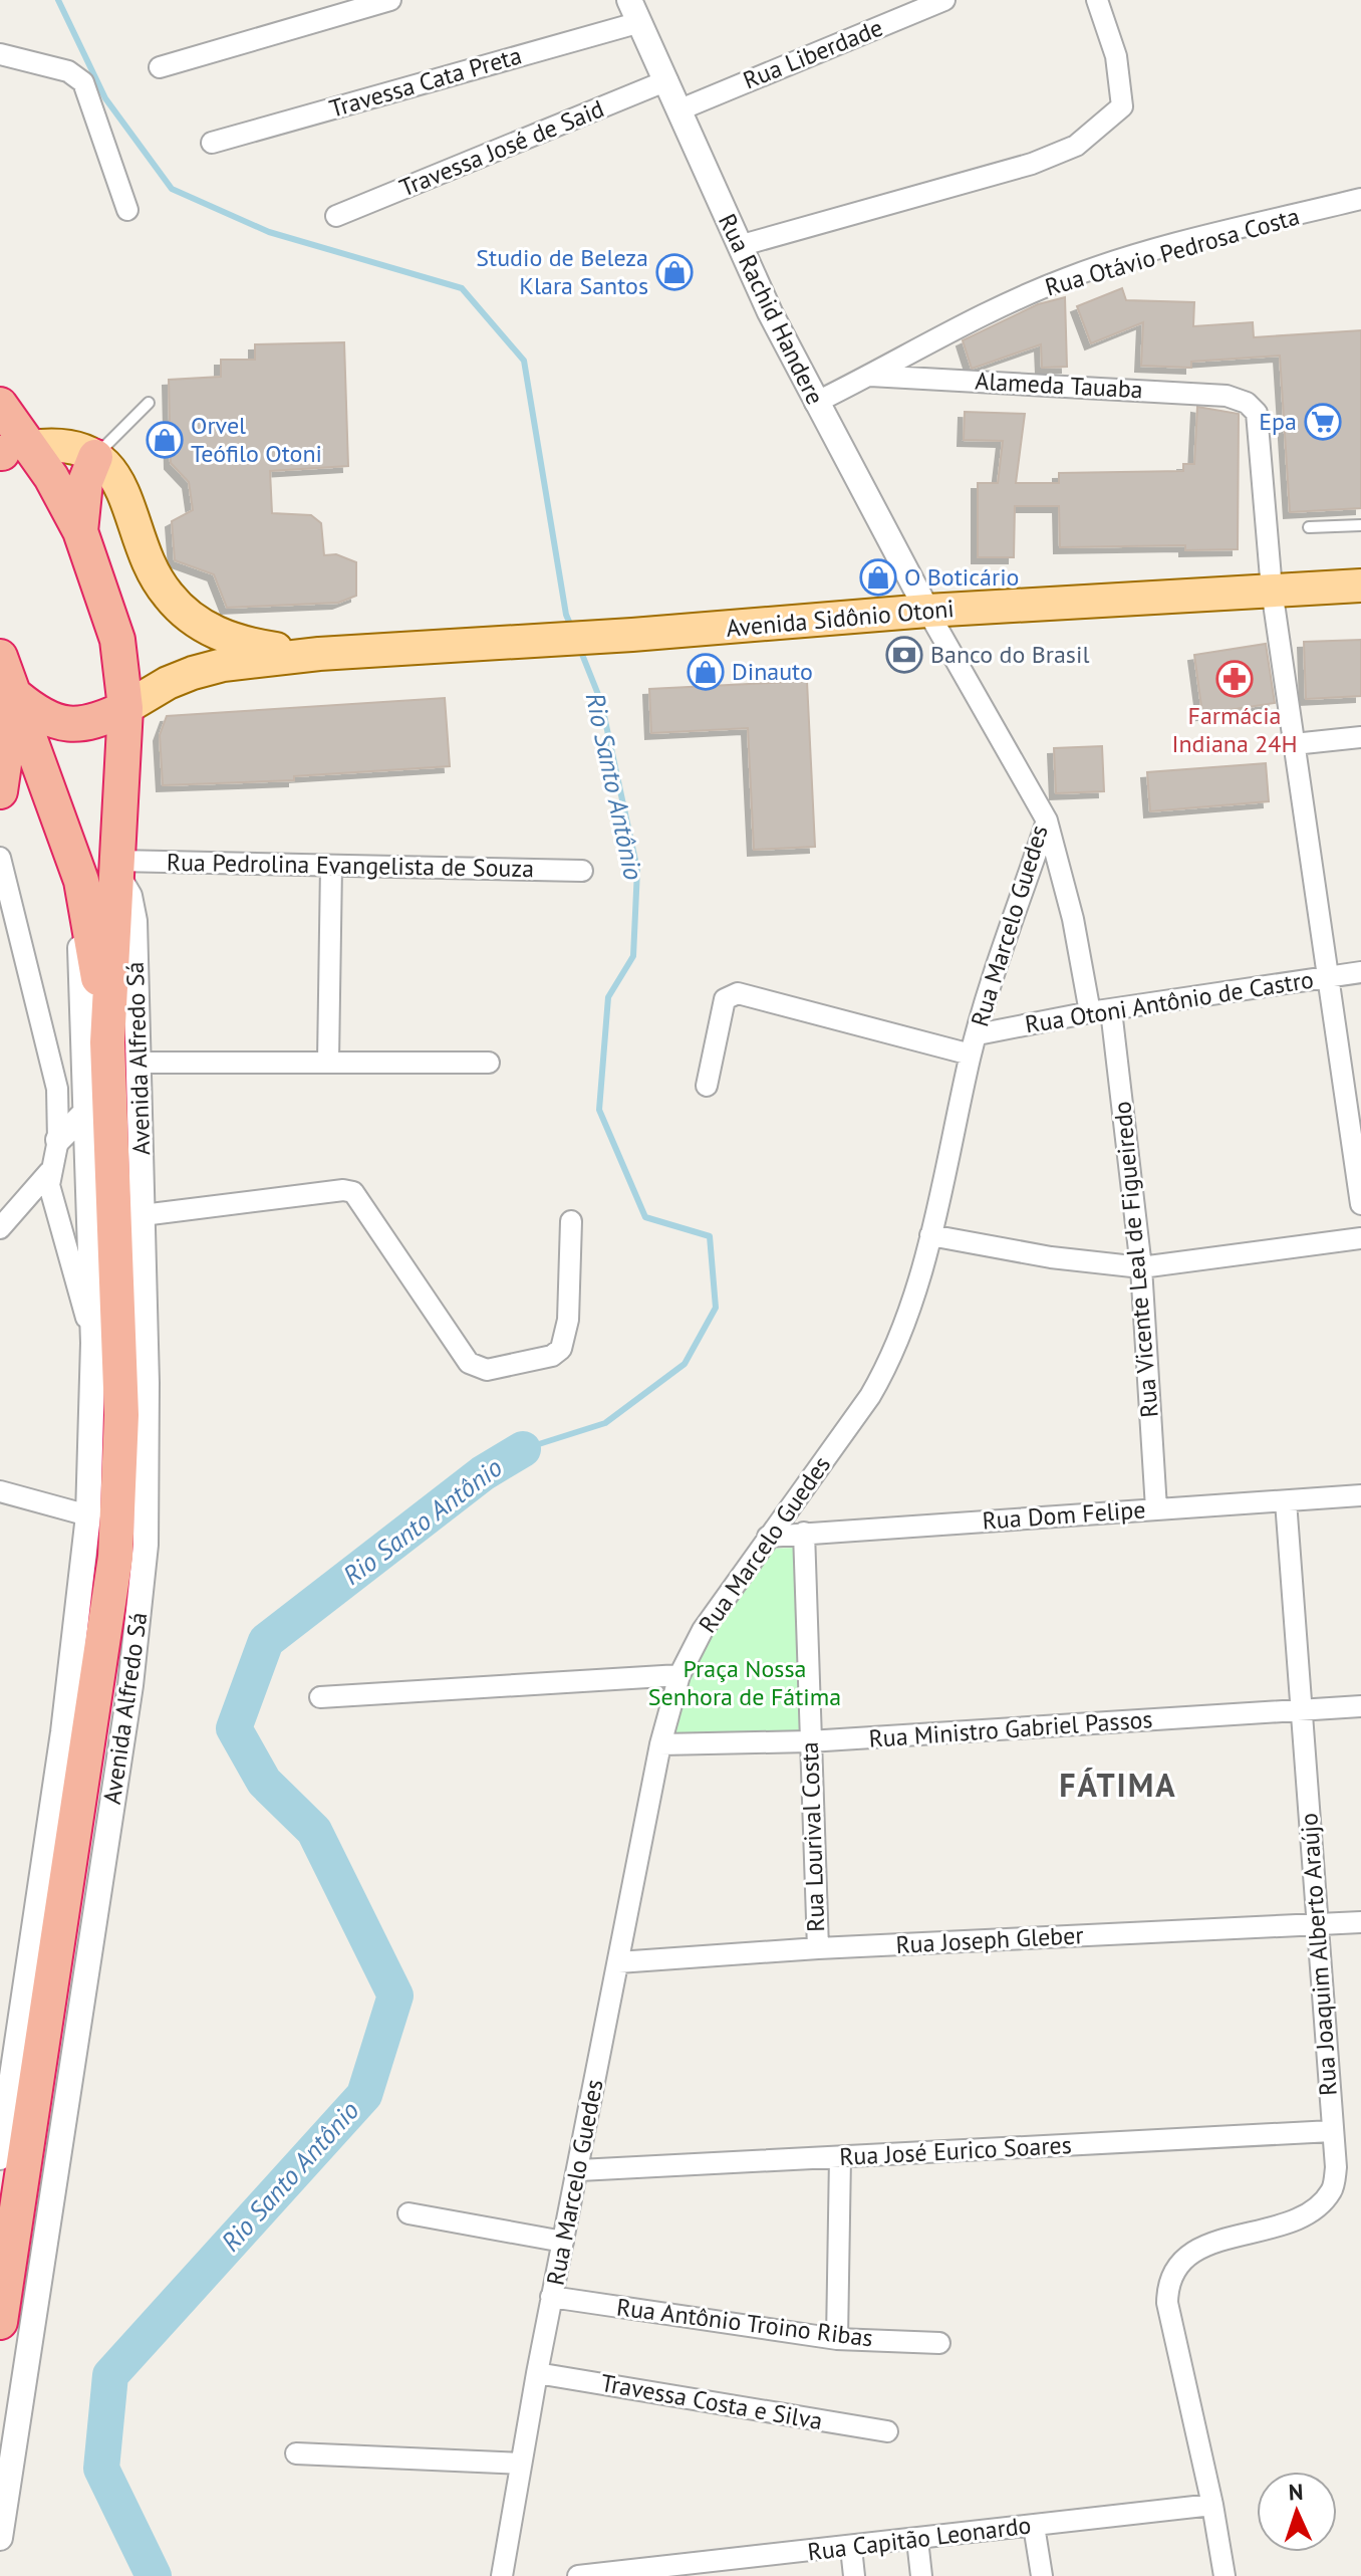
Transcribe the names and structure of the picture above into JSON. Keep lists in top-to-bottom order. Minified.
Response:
{"streets":{"highway":["Avenida Alfredo Sá"],"main road":["Avenida Sidônio Otoni"],"street":["Rua Liberdade","Travessa Cata Preta","Travessa José de Said","Rua Otávio Pedrosa Costa","Rua Rachid Handere","Alameda Tauaba","Rua Pedrolina Evangelista de Souza","Rua Marcelo Guedes","Rua Otoni Antônio de Castro","Rua Vicente Leal de Figueiredo","Rua Dom Felipe","Rua Ministro Gabriel Passos","Rua Lourival Costa","Rua Joseph Gleber","Rua Joaquim Alberto Araújo","Rua José Eurico Soares","Rua Antônio Troino Ribas","Travessa Costa e Silva","Rua Capitão Leonardo"]},"crossings":[["Rua Liberdade","Rua Rachid Handere"],["Travessa Cata Preta","Rua Rachid Handere"],["Travessa José de Said","Rua Rachid Handere"],["Rua Otávio Pedrosa Costa","Rua Rachid Handere"],["Rua Otávio Pedrosa Costa","Alameda Tauaba"],["Rua Rachid Handere","Avenida Sidônio Otoni"],["Rua Rachid Handere","Rua Marcelo Guedes"],["Alameda Tauaba","Avenida Sidônio Otoni"],["Avenida Sidônio Otoni","Rua Marcelo Guedes"],["Rua Pedrolina Evangelista de Souza","Avenida Alfredo Sá"],["Rua Marcelo Guedes","Rua Otoni Antônio de Castro"],["Rua Marcelo Guedes","Rua Dom Felipe"],["Rua Marcelo Guedes","Rua Ministro Gabriel Passos"],["Rua Marcelo Guedes","Rua Joseph Gleber"],["Rua Marcelo Guedes","Rua José Eurico Soares"],["Rua Marcelo Guedes","Rua Antônio Troino Ribas"],["Rua Marcelo Guedes","Travessa Costa e Silva"],["Rua Otoni Antônio de Castro","Rua Vicente Leal de Figueiredo"],["Rua Vicente Leal de Figueiredo","Rua Dom Felipe"],["Rua Dom Felipe","Rua Lourival Costa"],["Rua Dom Felipe","Rua Joaquim Alberto Araújo"],["Rua Ministro Gabriel Passos","Rua Lourival Costa"],["Rua Ministro Gabriel Passos","Rua Joaquim Alberto Araújo"],["Rua Lourival Costa","Rua Joseph Gleber"],["Rua Joseph Gleber","Rua Joaquim Alberto Araújo"],["Rua Joaquim Alberto Araújo","Rua José Eurico Soares"],["Rua Joaquim Alberto Araújo","Rua Capitão Leonardo"]],"districts":["FÁTIMA"],"water":["Rio Santo Antônio"],"parks":["Praça Nossa Senhora de Fátima"],"places":{"shop":["Studio de Beleza Klara Santos","Orvel Teófilo Otoni","O Boticário","Dinauto"],"supermarket":["Epa"],"bank":["Banco do Brasil"],"pharmacy":["Farmácia Indiana 24H"]},"north":"top"}
